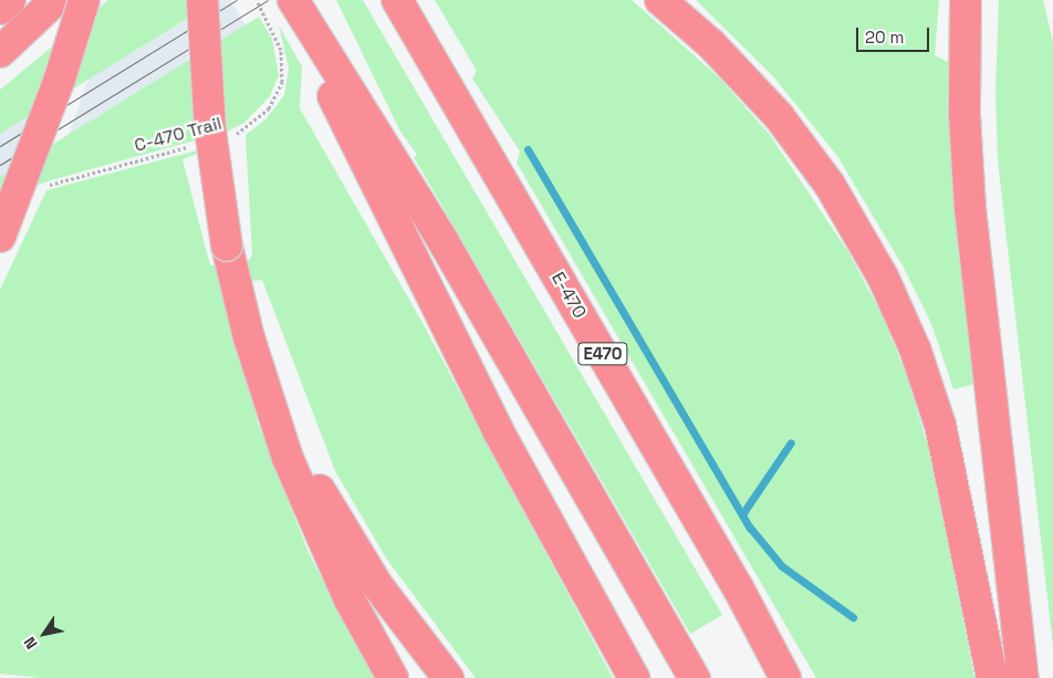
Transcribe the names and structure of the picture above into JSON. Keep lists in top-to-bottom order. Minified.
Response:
{"streets":{"highway":["E-470","E470"],"path":["C-470 Trail"]},"scale_bar":"20 m","north":"bottom left"}
